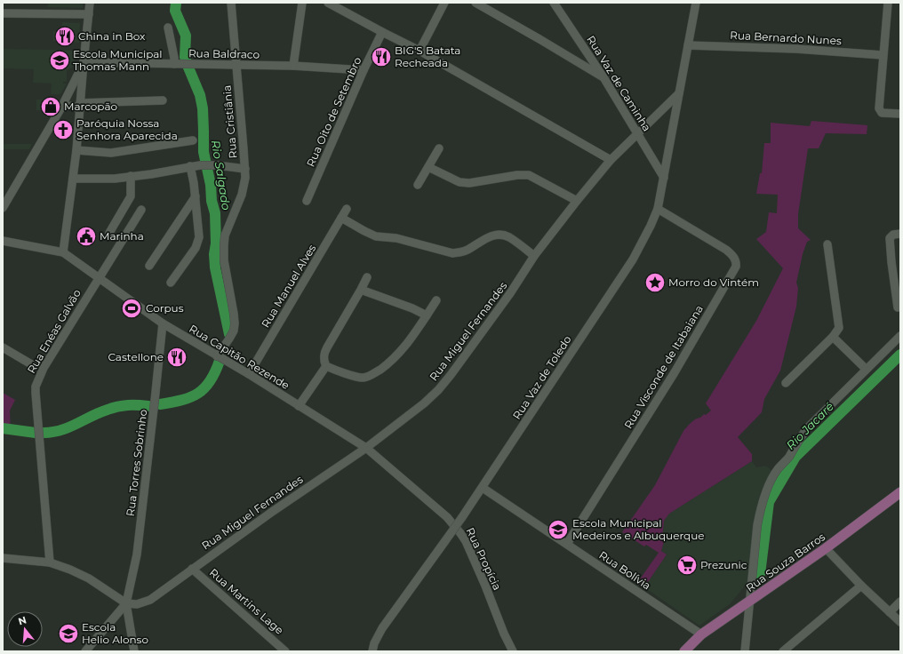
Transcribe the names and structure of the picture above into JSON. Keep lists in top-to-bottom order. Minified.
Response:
{"streets":{"main road":["Rua Souza Barros"],"street":["Rua Bernardo Nunes","Rua Baldraco","Rua Vaz de Caminha","Rua Oito de Setembro","Rua Cristiânia","Rua Manuel Alves","Rua Enéas Galvão","Rua Miguel Fernandes","Rua Capitão Rezende","Rua Visconde de Itabaiana","Rua Vaz de Toledo","Rua Torres Sobrinho","Rua Propícia","Rua Bolívia","Rua Martins Lage"]},"crossings":[["Rua Bernardo Nunes","Rua Vaz de Toledo"],["Rua Baldraco","Rua Oito de Setembro"],["Rua Baldraco","Rua Cristiânia"],["Rua Vaz de Caminha","Rua Miguel Fernandes"],["Rua Vaz de Caminha","Rua Vaz de Toledo"],["Rua Cristiânia","Rua Capitão Rezende"],["Rua Manuel Alves","Rua Capitão Rezende"],["Rua Enéas Galvão","Rua Capitão Rezende"],["Rua Miguel Fernandes","Rua Capitão Rezende"],["Rua Miguel Fernandes","Rua Vaz de Toledo"],["Rua Miguel Fernandes","Rua Torres Sobrinho"],["Rua Miguel Fernandes","Rua Propícia"],["Rua Miguel Fernandes","Rua Martins Lage"],["Rua Capitão Rezende","Rua Torres Sobrinho"],["Rua Capitão Rezende","Rua Propícia"],["Rua Visconde de Itabaiana","Rua Vaz de Toledo"],["Rua Visconde de Itabaiana","Rua Bolívia"],["Rua Vaz de Toledo","Rua Bolívia"],["Rua Souza Barros","Rua Bolívia"]],"water":["Rio Salgado","Rio Jacaré"],"places":{"restaurant":["China in Box","BIG'S Batata Recheada","Castellone"],"school or university":["Escola Municipal Thomas Mann","Escola Municipal Medeiros e Albuquerque","Escola Helio Alonso"],"shop":["Marcopão"],"church":["Paróquia Nossa Senhora Aparecida"],"public building":["Marinha"],"place":["Morro do Vintém"],"sports":["Corpus"],"supermarket":["Prezunic"]},"north":"top"}
